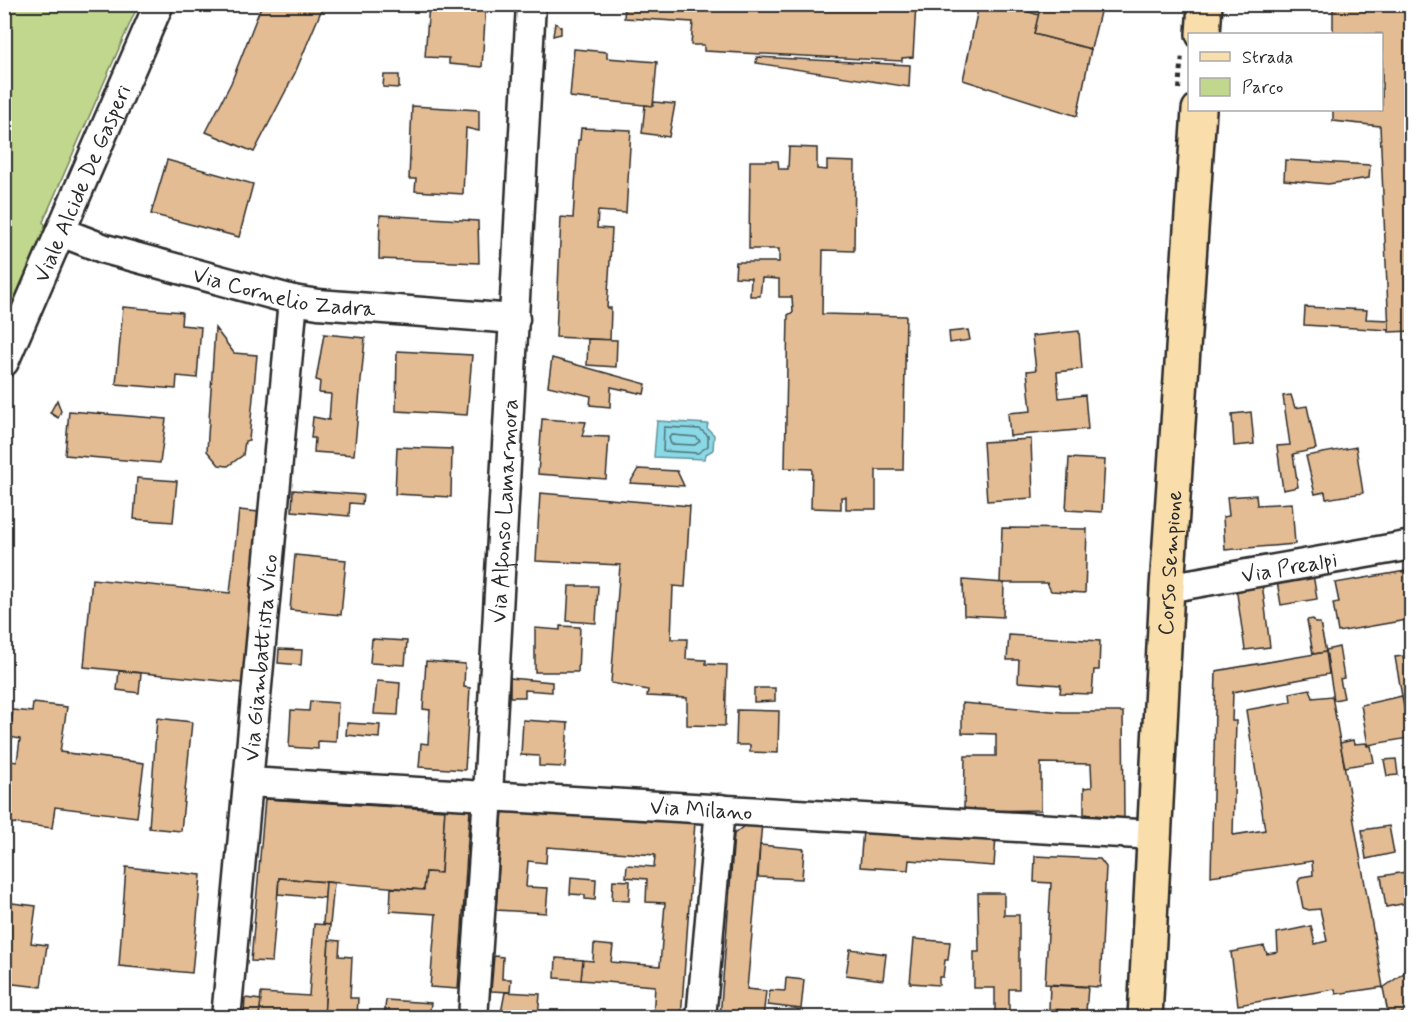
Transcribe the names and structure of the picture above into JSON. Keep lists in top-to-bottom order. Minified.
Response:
{"streets":{"main road":["Corso Sempione"],"street":["Viale Alcide De Gasperi","Via Cornelio Zadra","Via Alfonso Lamarmora","Via Prealpi","Via Giambattista Vico","Via Milano"]},"crossings":[["Viale Alcide De Gasperi","Via Cornelio Zadra"],["Via Cornelio Zadra","Via Alfonso Lamarmora"],["Via Cornelio Zadra","Via Giambattista Vico"],["Via Alfonso Lamarmora","Via Milano"],["Corso Sempione","Via Prealpi"],["Corso Sempione","Via Milano"],["Via Giambattista Vico","Via Milano"]],"legend":["Strada","Parco"]}
